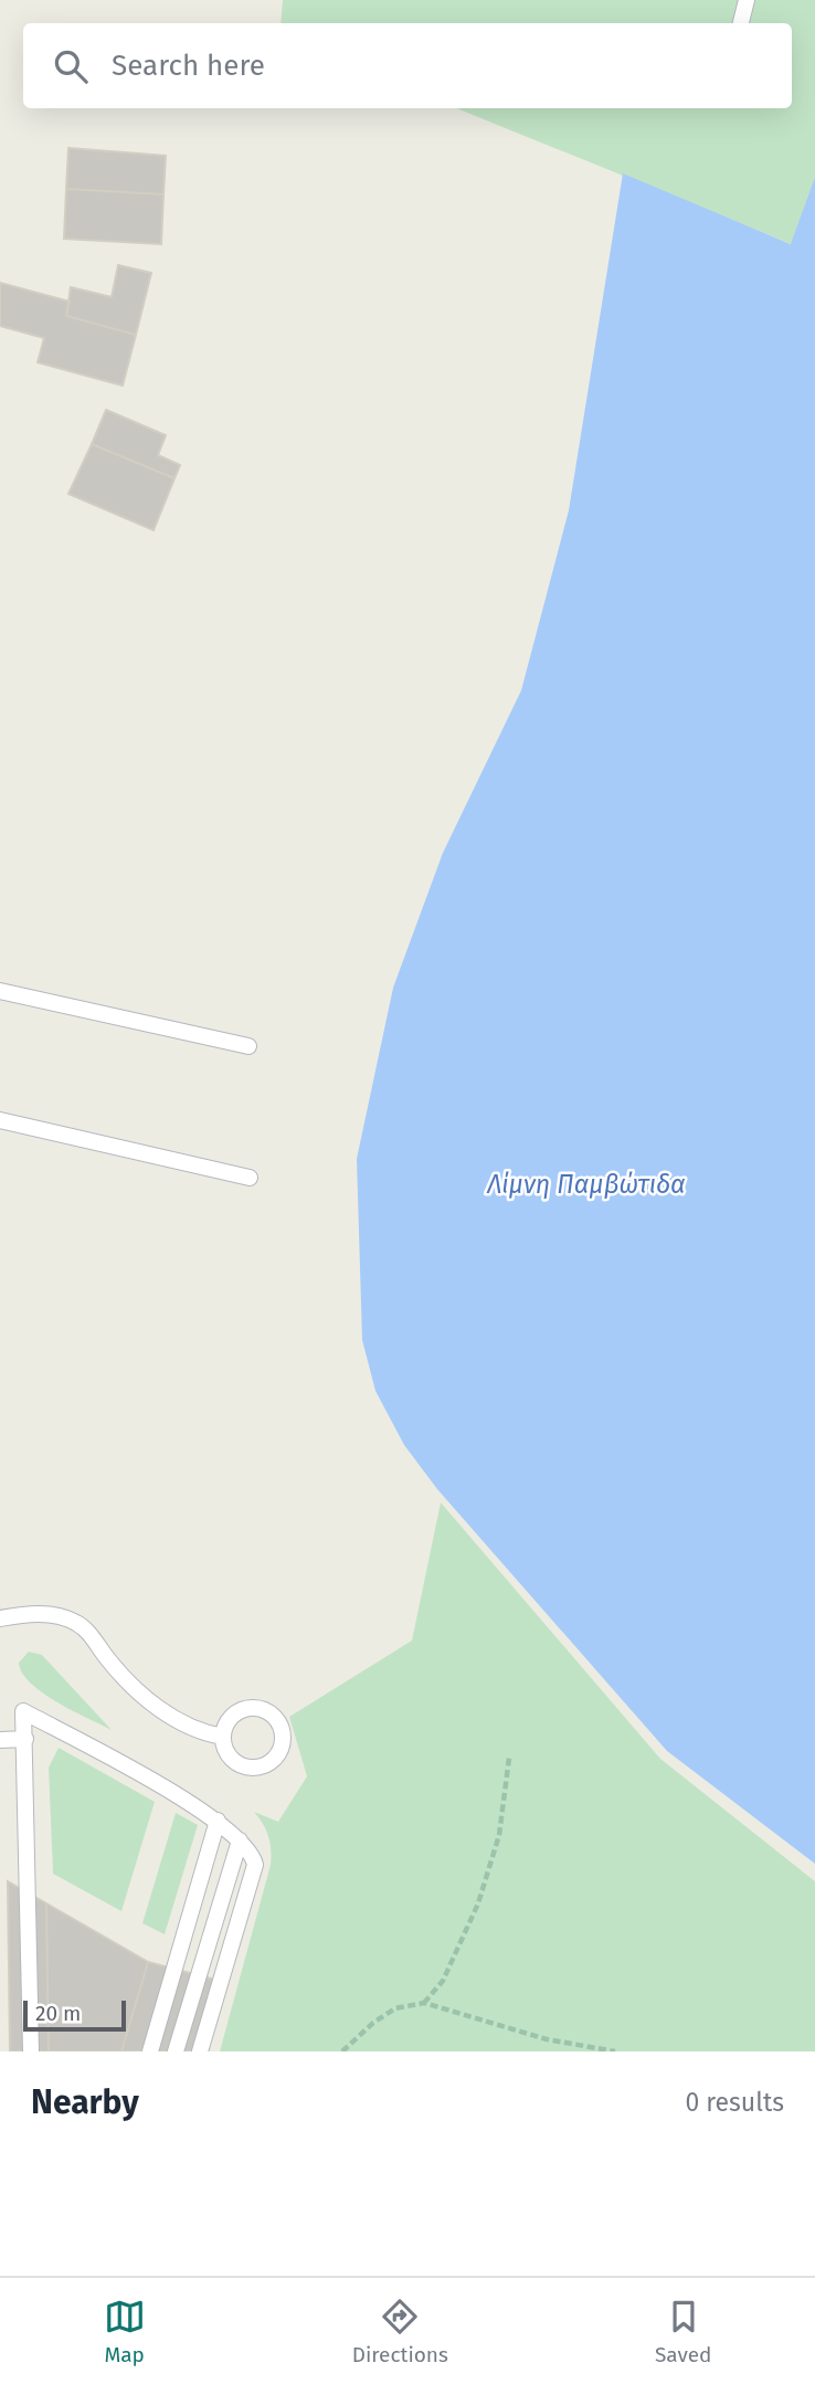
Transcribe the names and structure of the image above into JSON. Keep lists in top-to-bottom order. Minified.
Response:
{"water":["Λίμνη Παμβώτιδα"],"scale_bar":"20 m","page":{"search":"Search here","scale":"20 m","heading":["Nearby","0 results"],"nav":["Map","Directions","Saved"]}}
